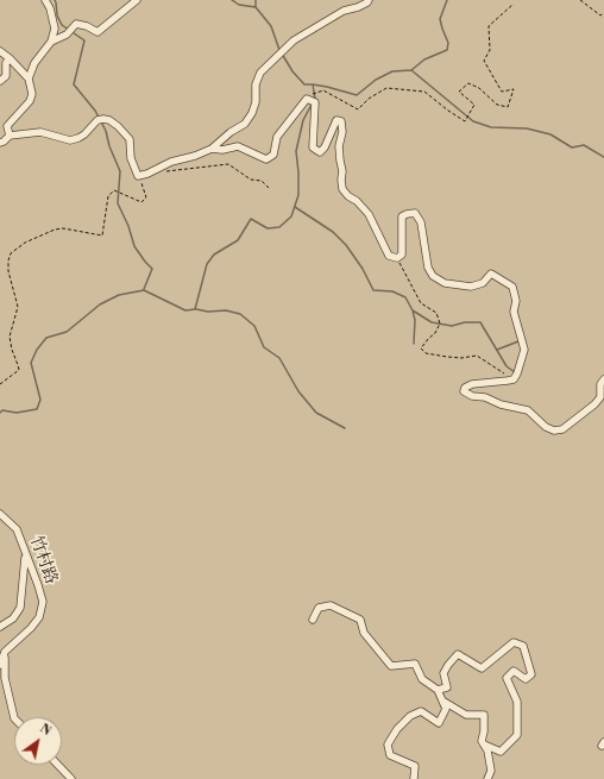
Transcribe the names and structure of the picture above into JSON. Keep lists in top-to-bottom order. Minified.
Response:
{"streets":{"street":["竹村路"]},"north":"top right"}
